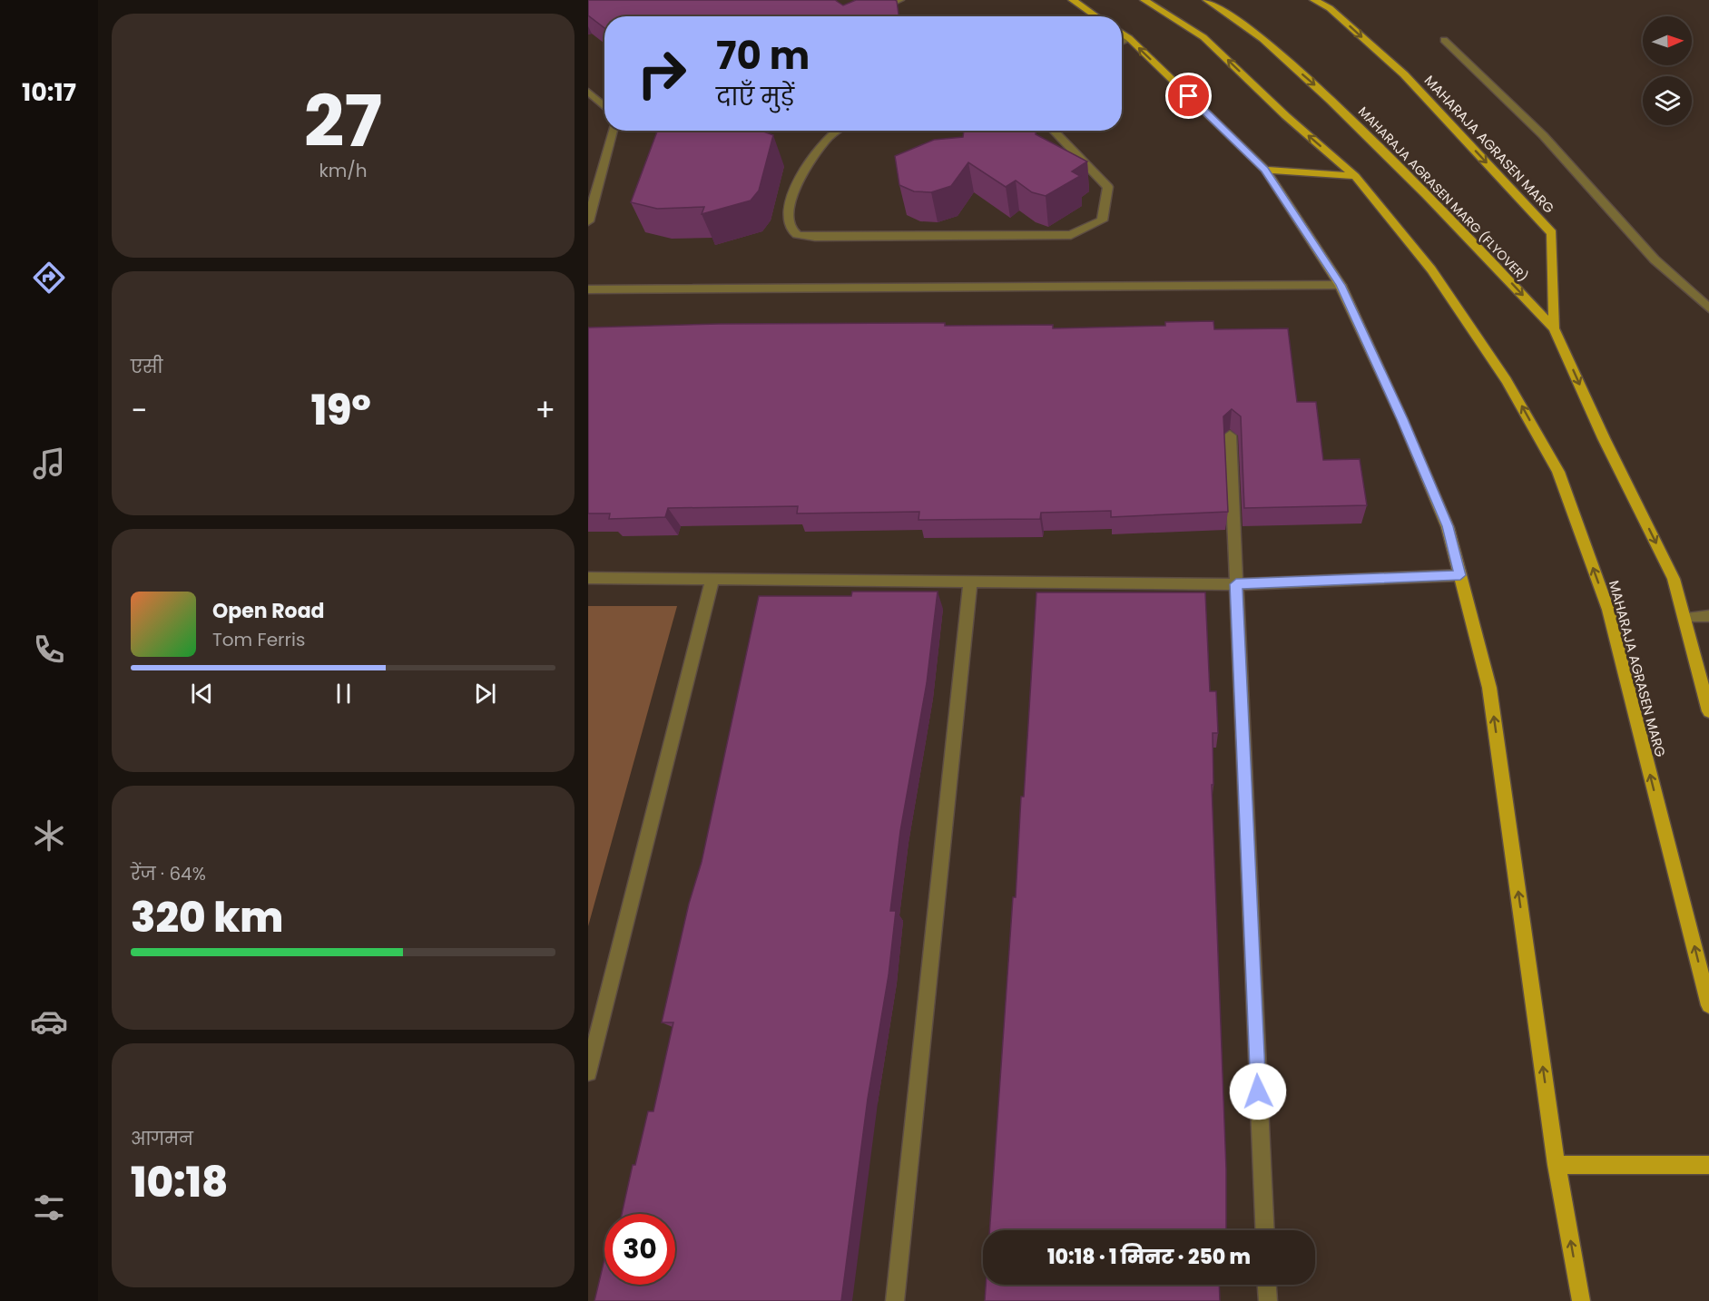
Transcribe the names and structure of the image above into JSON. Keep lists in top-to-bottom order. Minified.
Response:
{"streets":{"main road":["MAHARAJA AGRASEN MARG","MAHARAJA AGRASEN MARG (FLYOVER)"]},"crossings":[["MAHARAJA AGRASEN MARG","MAHARAJA AGRASEN MARG (FLYOVER)"]],"north":"right","page":{"tabs":"10:17","tile":[["27","km/h"],"एसी",["रेंज · 64%","320 km"],["आगमन","10:18"]],"turn":["70 m","दाएँ मुड़ें"],"heat":["−","19°","+"],"song":["Open Road","Tom Ferris"],"limit":"30","trip":"10:18 · 1 मिनट · 250 m"}}
